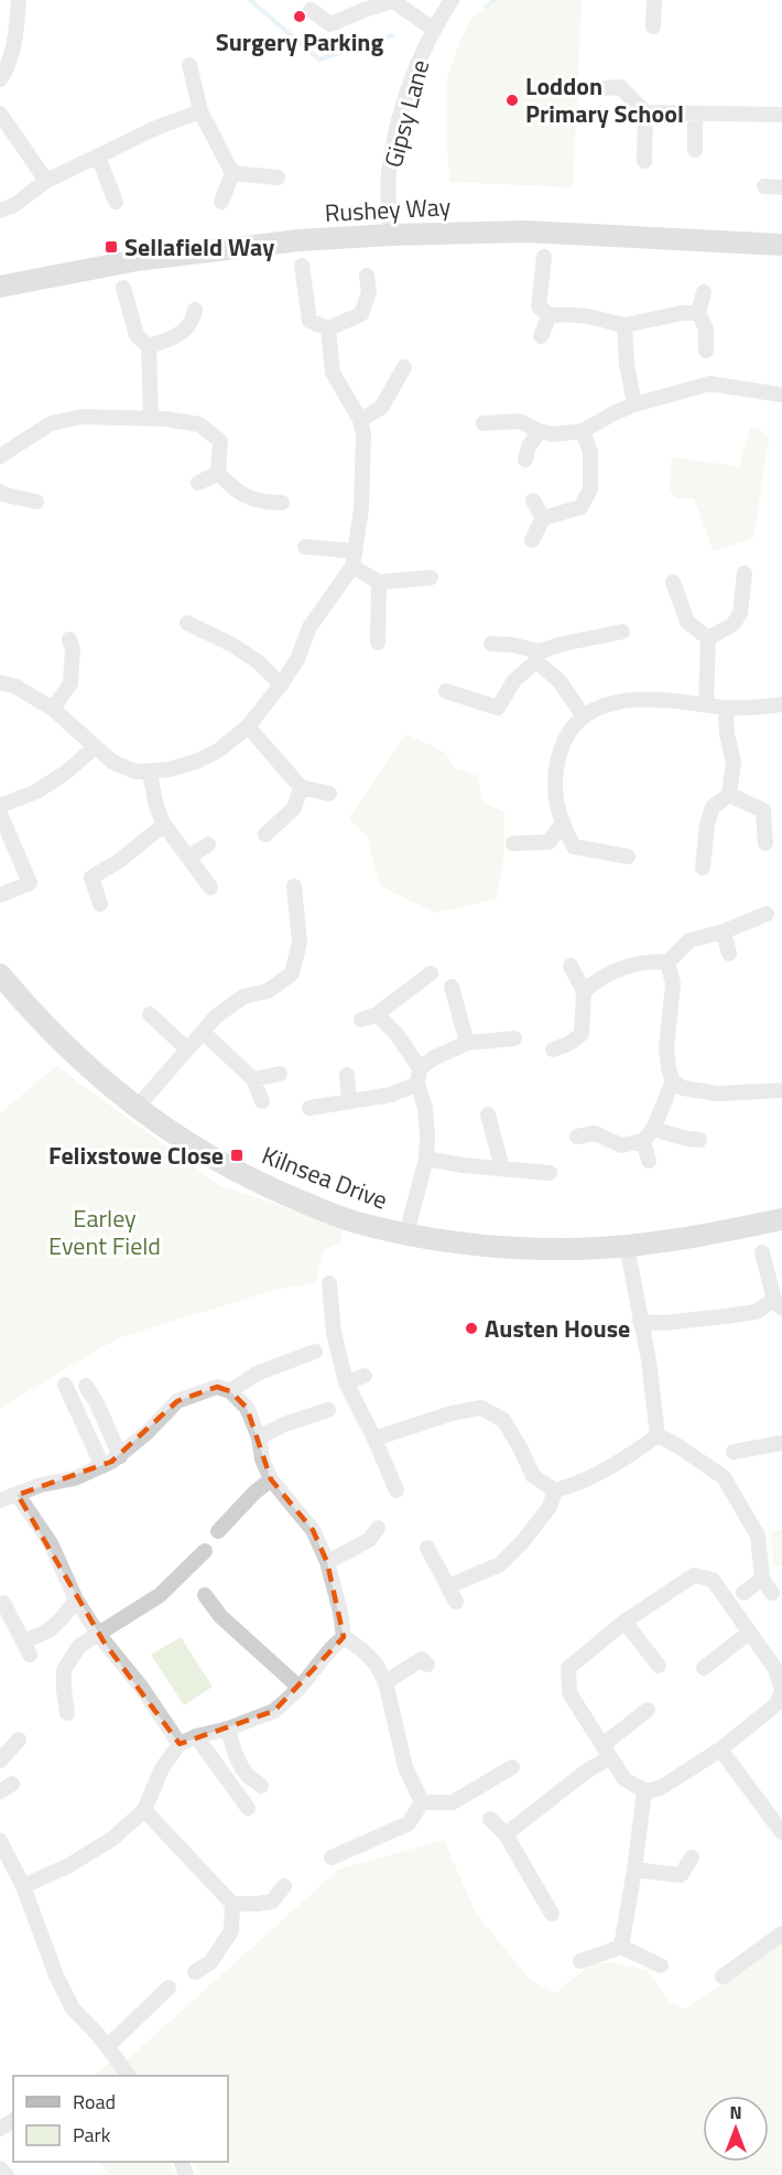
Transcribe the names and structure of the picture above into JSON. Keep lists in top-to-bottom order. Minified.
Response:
{"streets":{"street":["Gipsy Lane","Rushey Way","Kilnsea Drive"]},"crossings":[["Gipsy Lane","Rushey Way"]],"parks":["Earley Event Field"],"places":{"other":["Surgery Parking","Loddon Primary School","Austen House"],"transit":["Sellafield Way","Felixstowe Close"]},"legend":["Road","Park"],"north":"top"}
